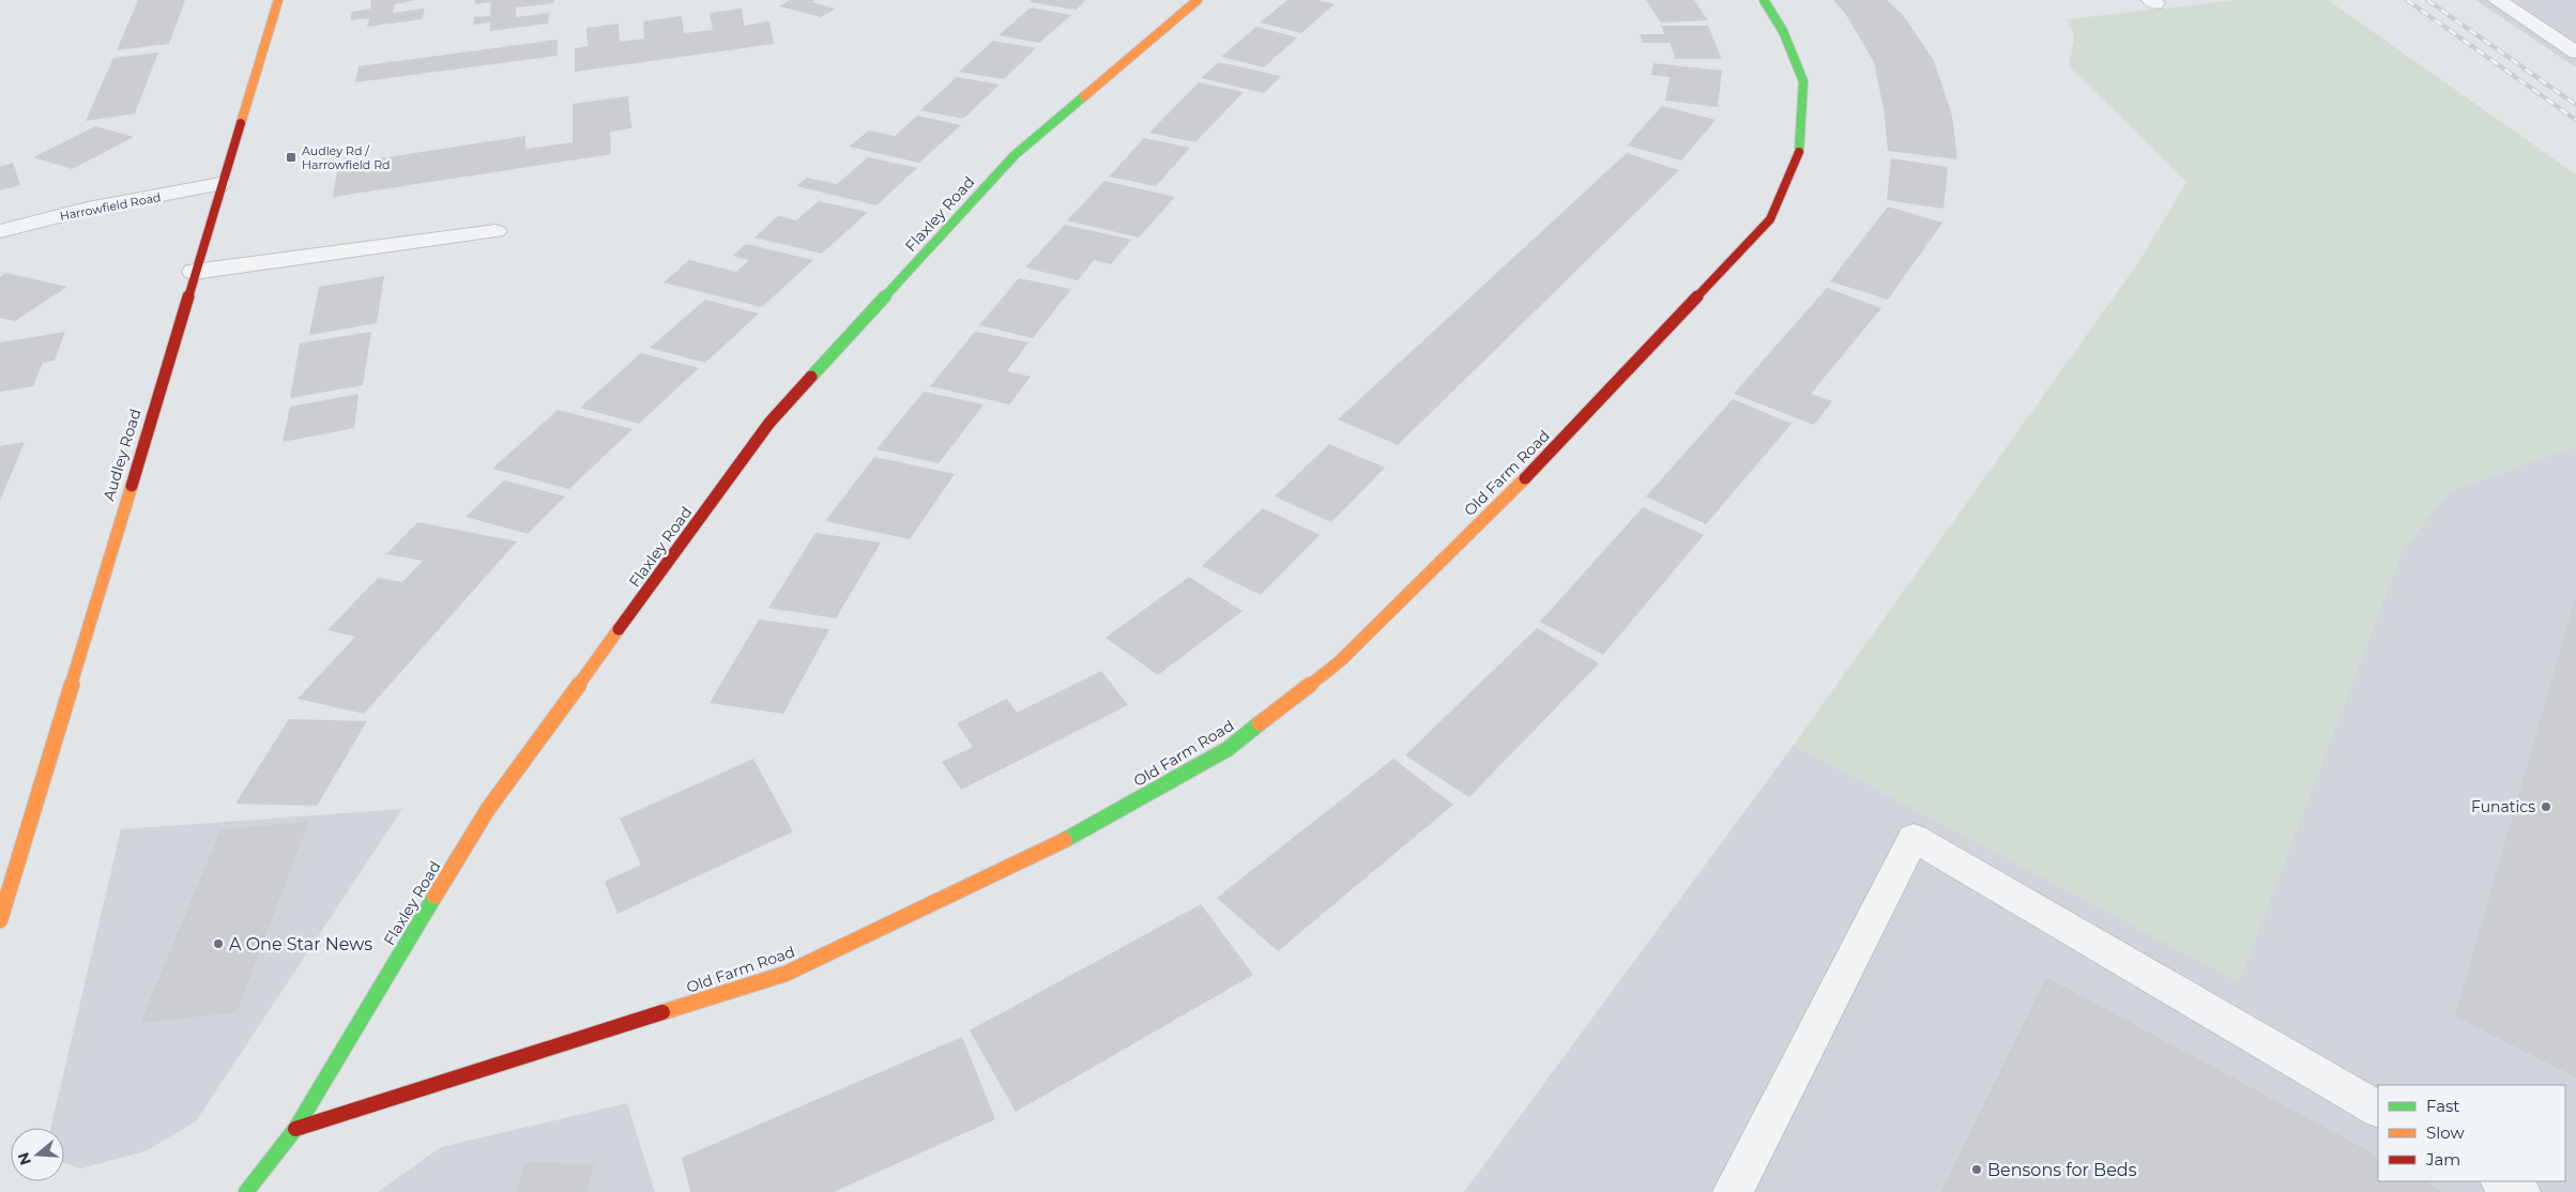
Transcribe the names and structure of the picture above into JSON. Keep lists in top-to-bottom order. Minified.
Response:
{"streets":{"street":["Harrowfield Road","Flaxley Road","Audley Road","Old Farm Road"]},"crossings":[["Harrowfield Road","Audley Road"],["Flaxley Road","Old Farm Road"]],"places":{"transit":["Audley Rd / Harrowfield Rd"],"other":["Funatics","A One Star News","Bensons for Beds"]},"legend":["Fast","Slow","Jam"],"north":"left"}
